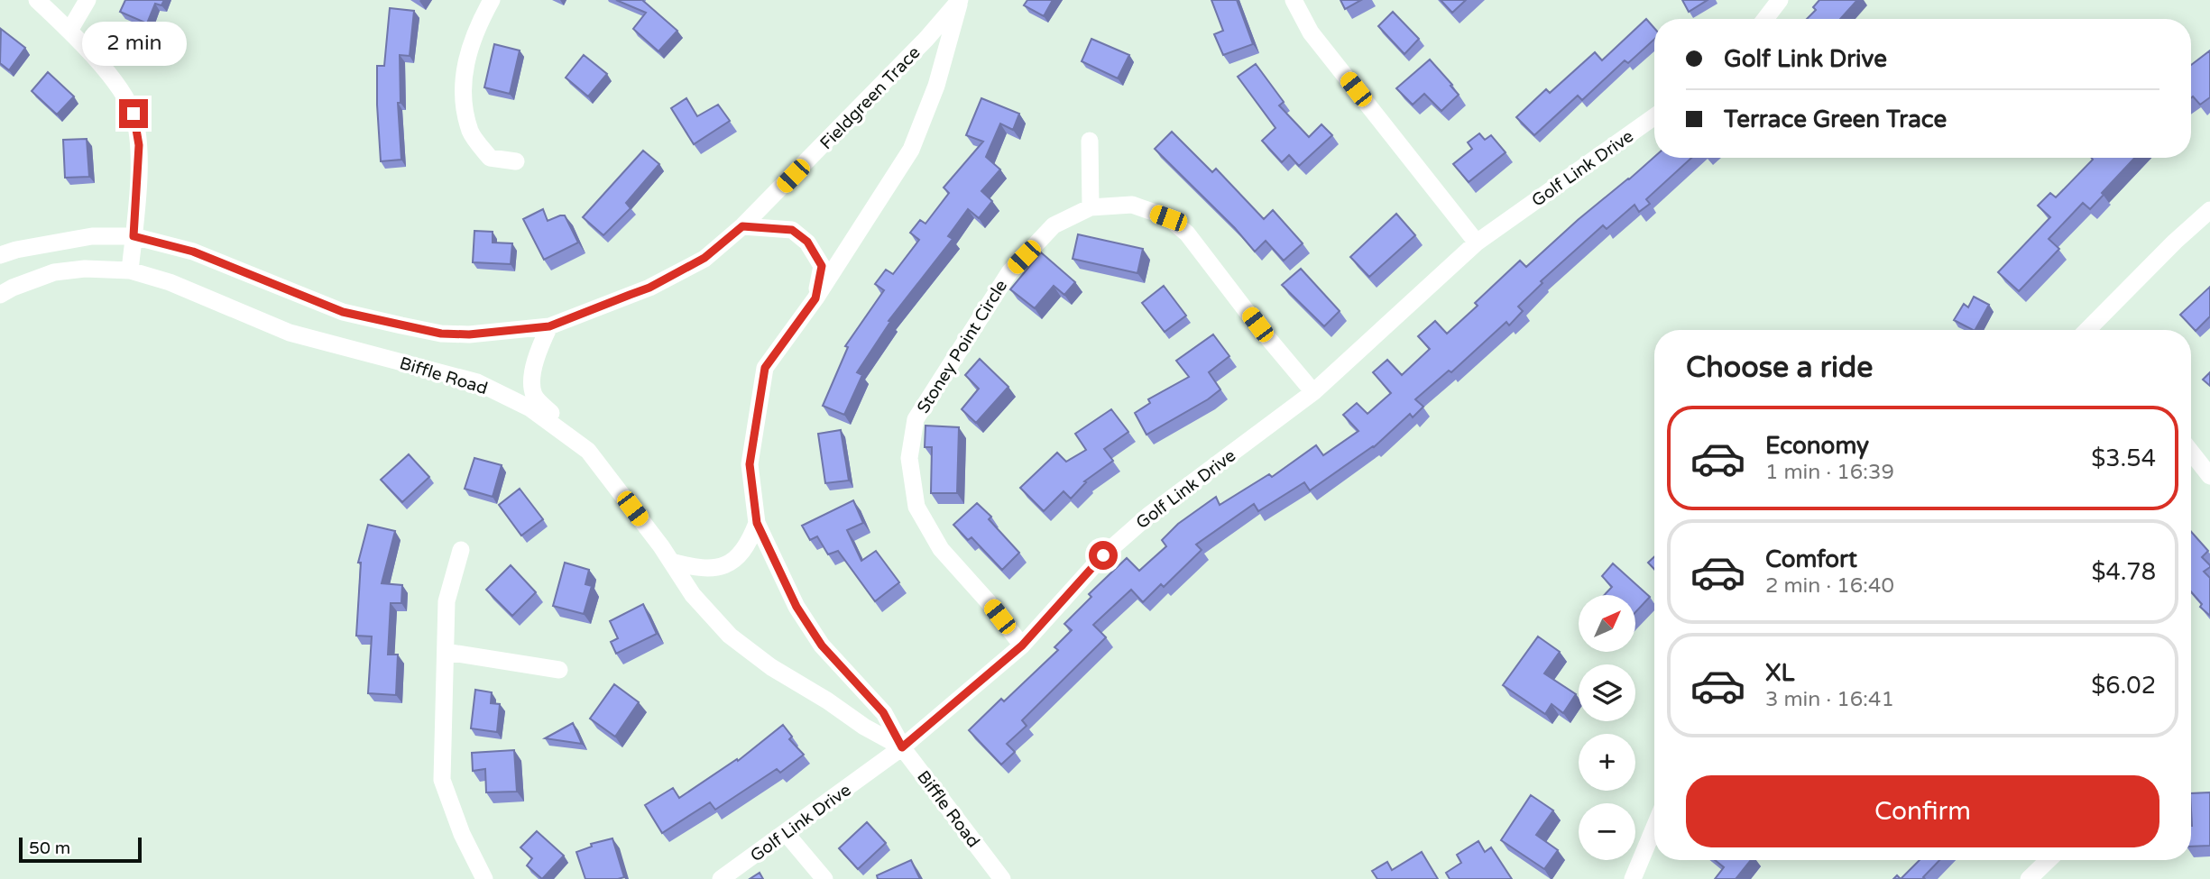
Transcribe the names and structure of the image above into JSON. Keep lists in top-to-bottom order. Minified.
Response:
{"streets":{"street":["Fieldgreen Trace","Golf Link Drive","Stoney Point Circle","Biffle Road"]},"crossings":[["Golf Link Drive","Stoney Point Circle"],["Golf Link Drive","Biffle Road"]],"scale_bar":"50 m","north":"top right","page":{"banner":["Golf Link Drive","Terrace Green Trace"],"bubble":"2 min","heading":"Choose a ride","list":[{"name":"Economy","note":"1 min · 16:39","value":"$3.54"},{"name":"Comfort","note":"2 min · 16:40","value":"$4.78"},{"name":"XL","note":"3 min · 16:41","value":"$6.02"}],"map_buttons":["+","−"],"buttons":"Confirm","scale":"50 m"}}
